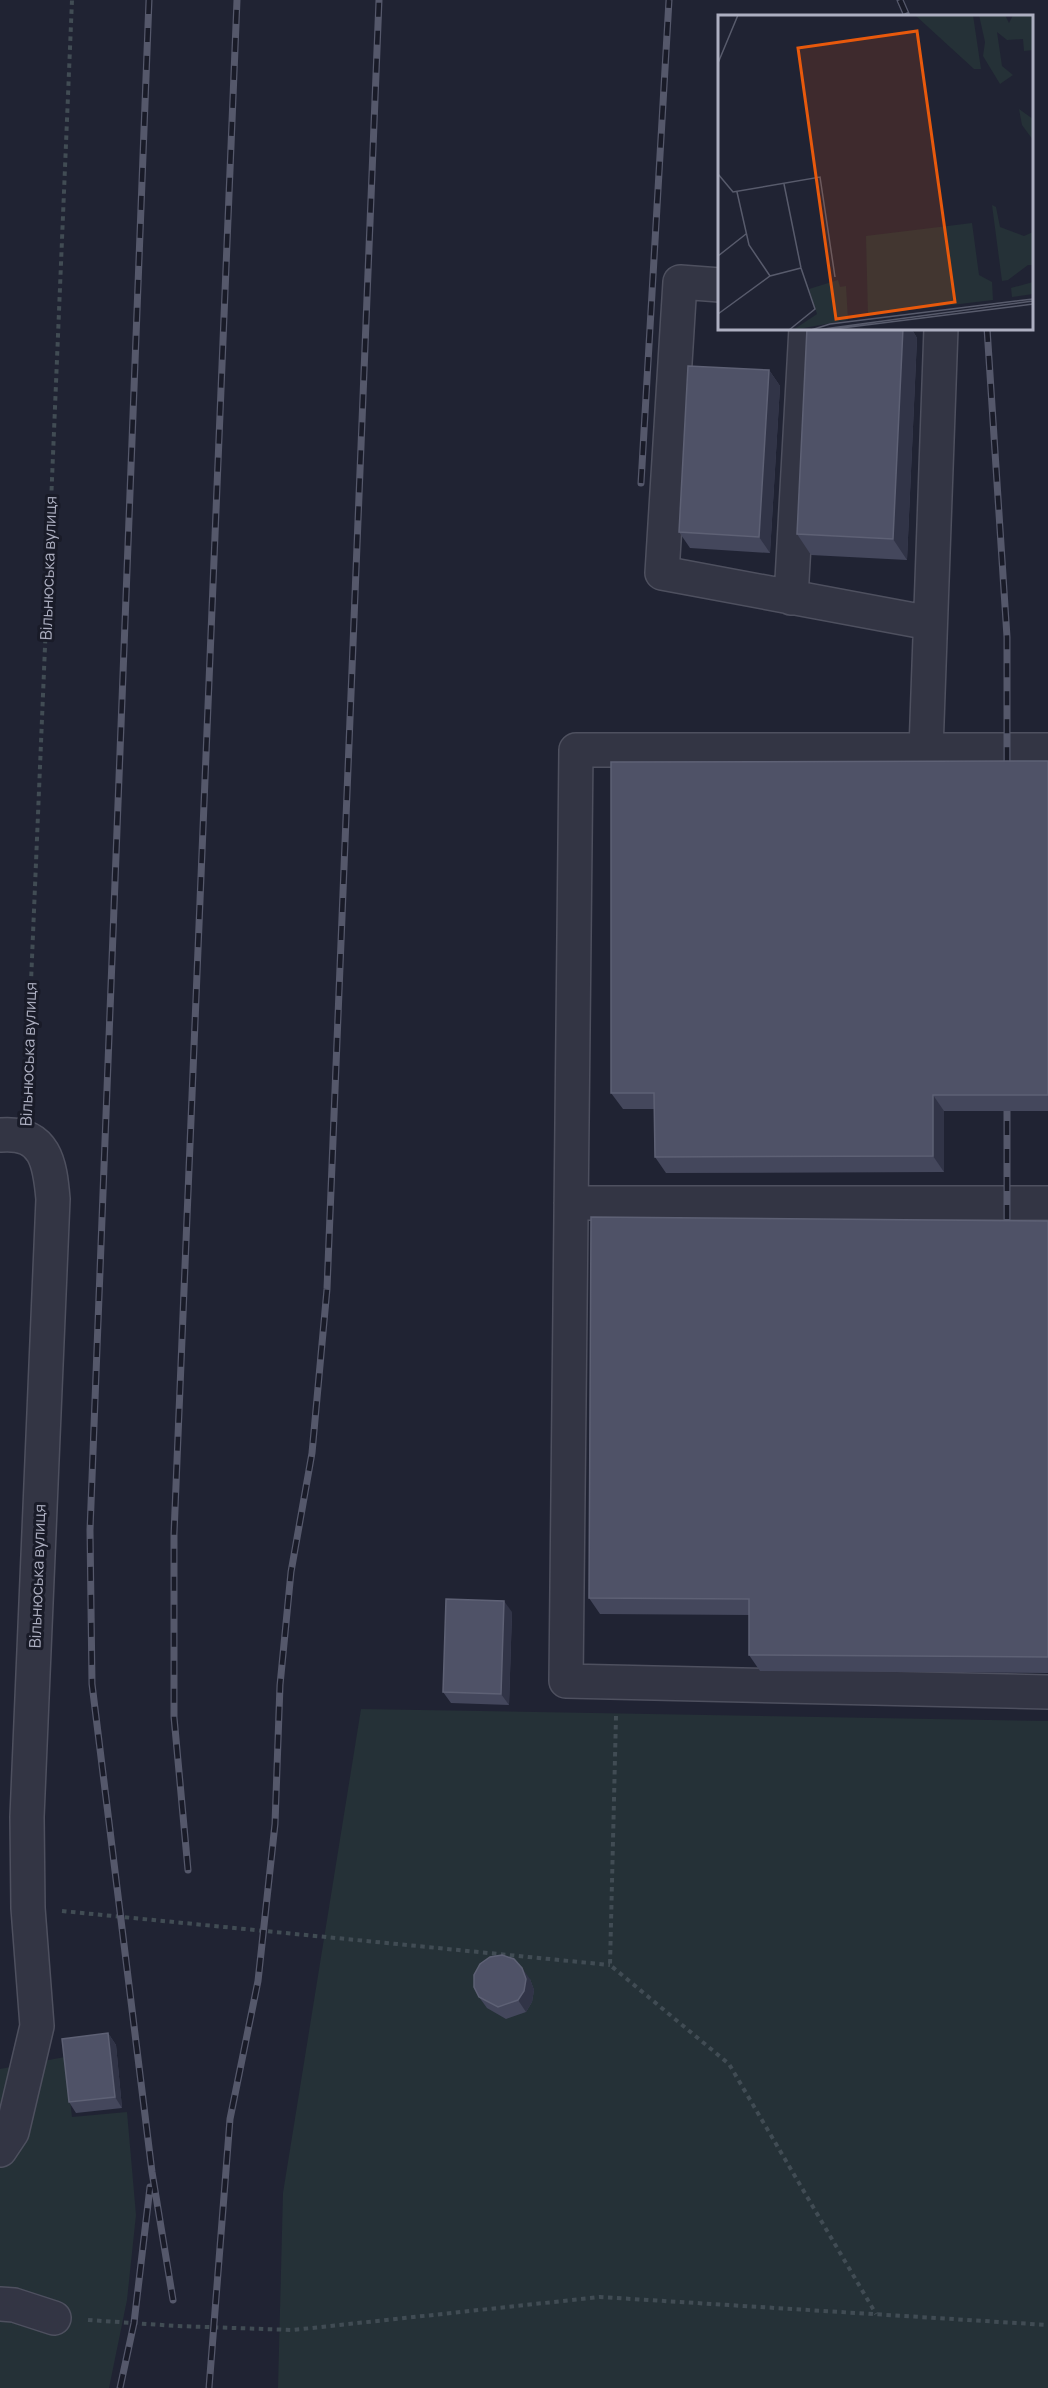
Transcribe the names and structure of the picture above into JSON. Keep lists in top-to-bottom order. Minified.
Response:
{"streets":{"street":["Вільнюська вулиця"]}}
